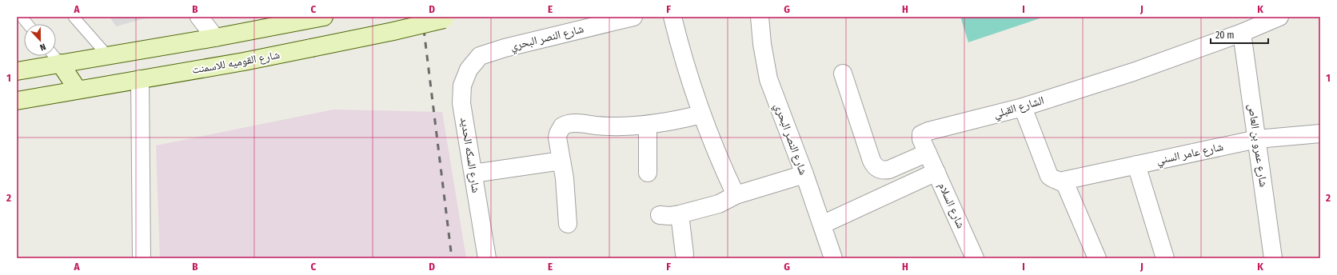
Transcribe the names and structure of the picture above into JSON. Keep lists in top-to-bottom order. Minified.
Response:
{"streets":{"main road":["شارع القوميه للاسمنت"],"street":["شارع النصر البحري","الشارع القبلي","شارع عمرو بن العاص","شارع عامر السني","شارع السكه الحديد","شارع السلام"]},"crossings":[["شارع النصر البحري","شارع السكه الحديد"],["الشارع القبلي","شارع عمرو بن العاص"],["الشارع القبلي","شارع السلام"],["شارع عمرو بن العاص","شارع عامر السني"]],"scale_bar":"20 m","north":"bottom","grid":{"columns":["A","B","C","D","E","F","G","H","I","J","K"],"rows":["1","2"]}}
